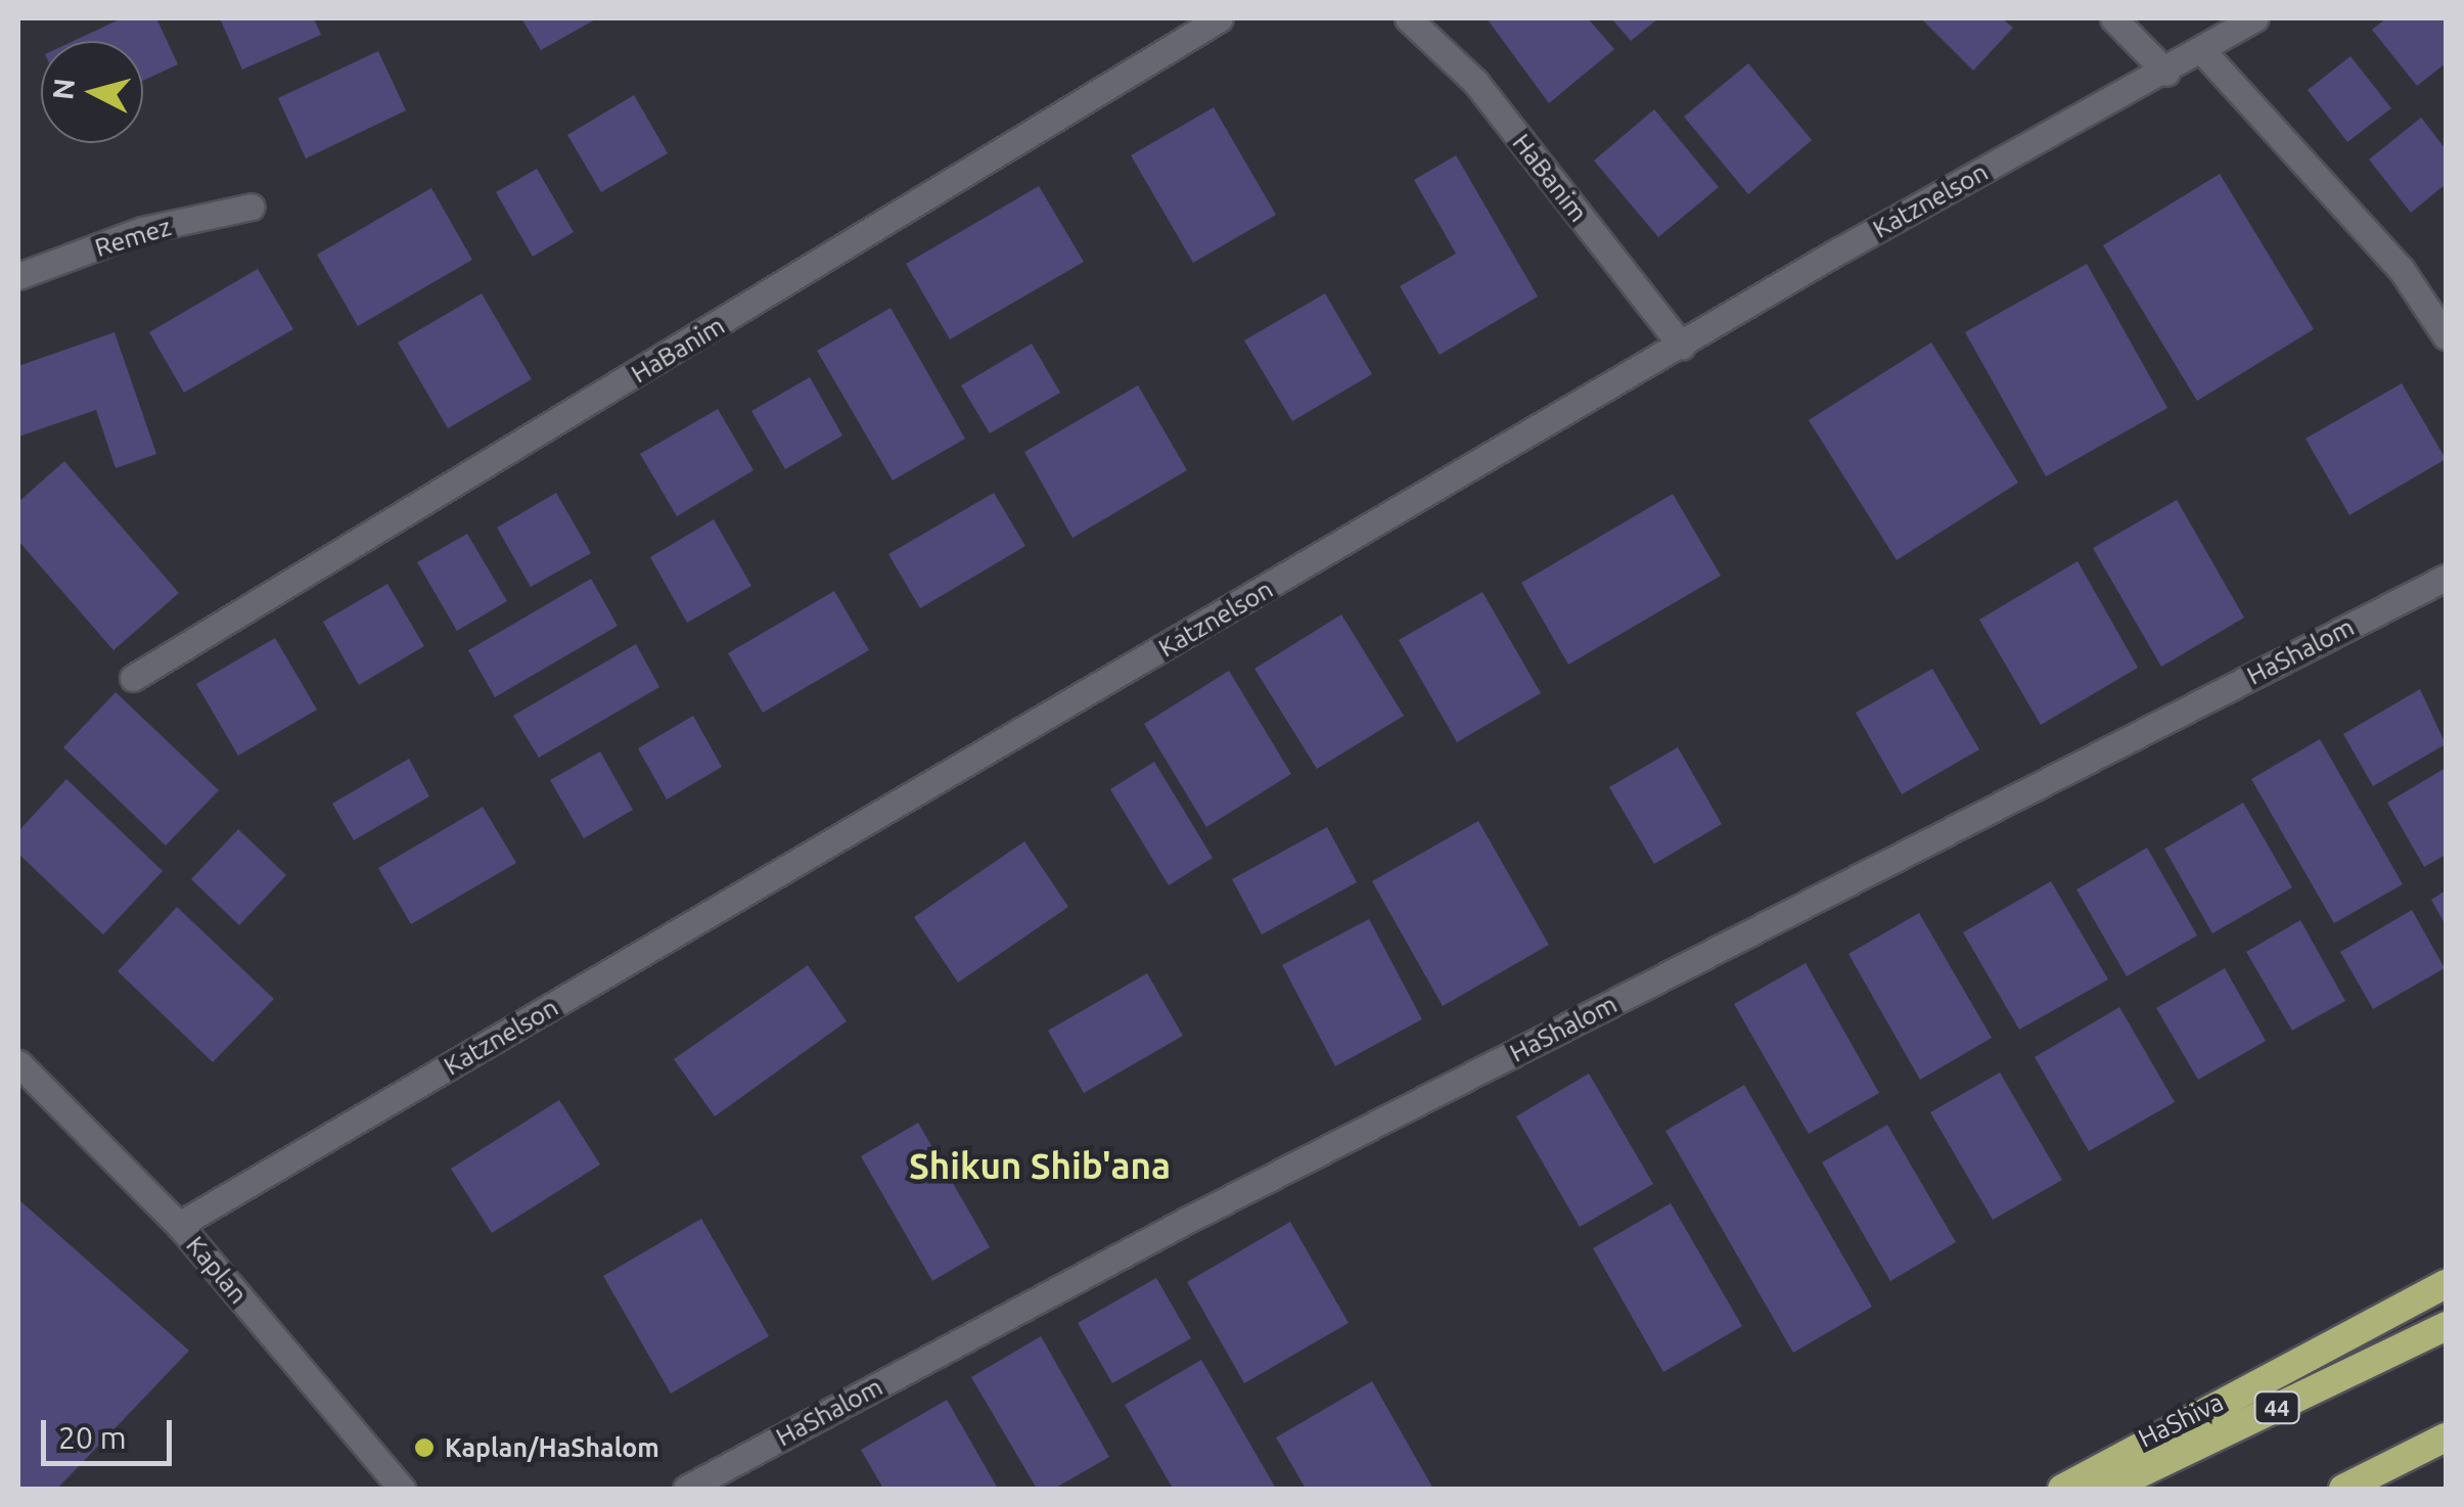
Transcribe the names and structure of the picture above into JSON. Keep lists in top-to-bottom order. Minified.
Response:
{"streets":{"highway":["44","HaShiva"],"street":["HaBanim","Katznelson","Remez","HaShalom","Kaplan"]},"crossings":[["HaBanim","Katznelson"],["Katznelson","Kaplan"]],"districts":["Shikun Shib'ana"],"places":["Kaplan/HaShalom"],"scale_bar":"20 m","north":"left"}
